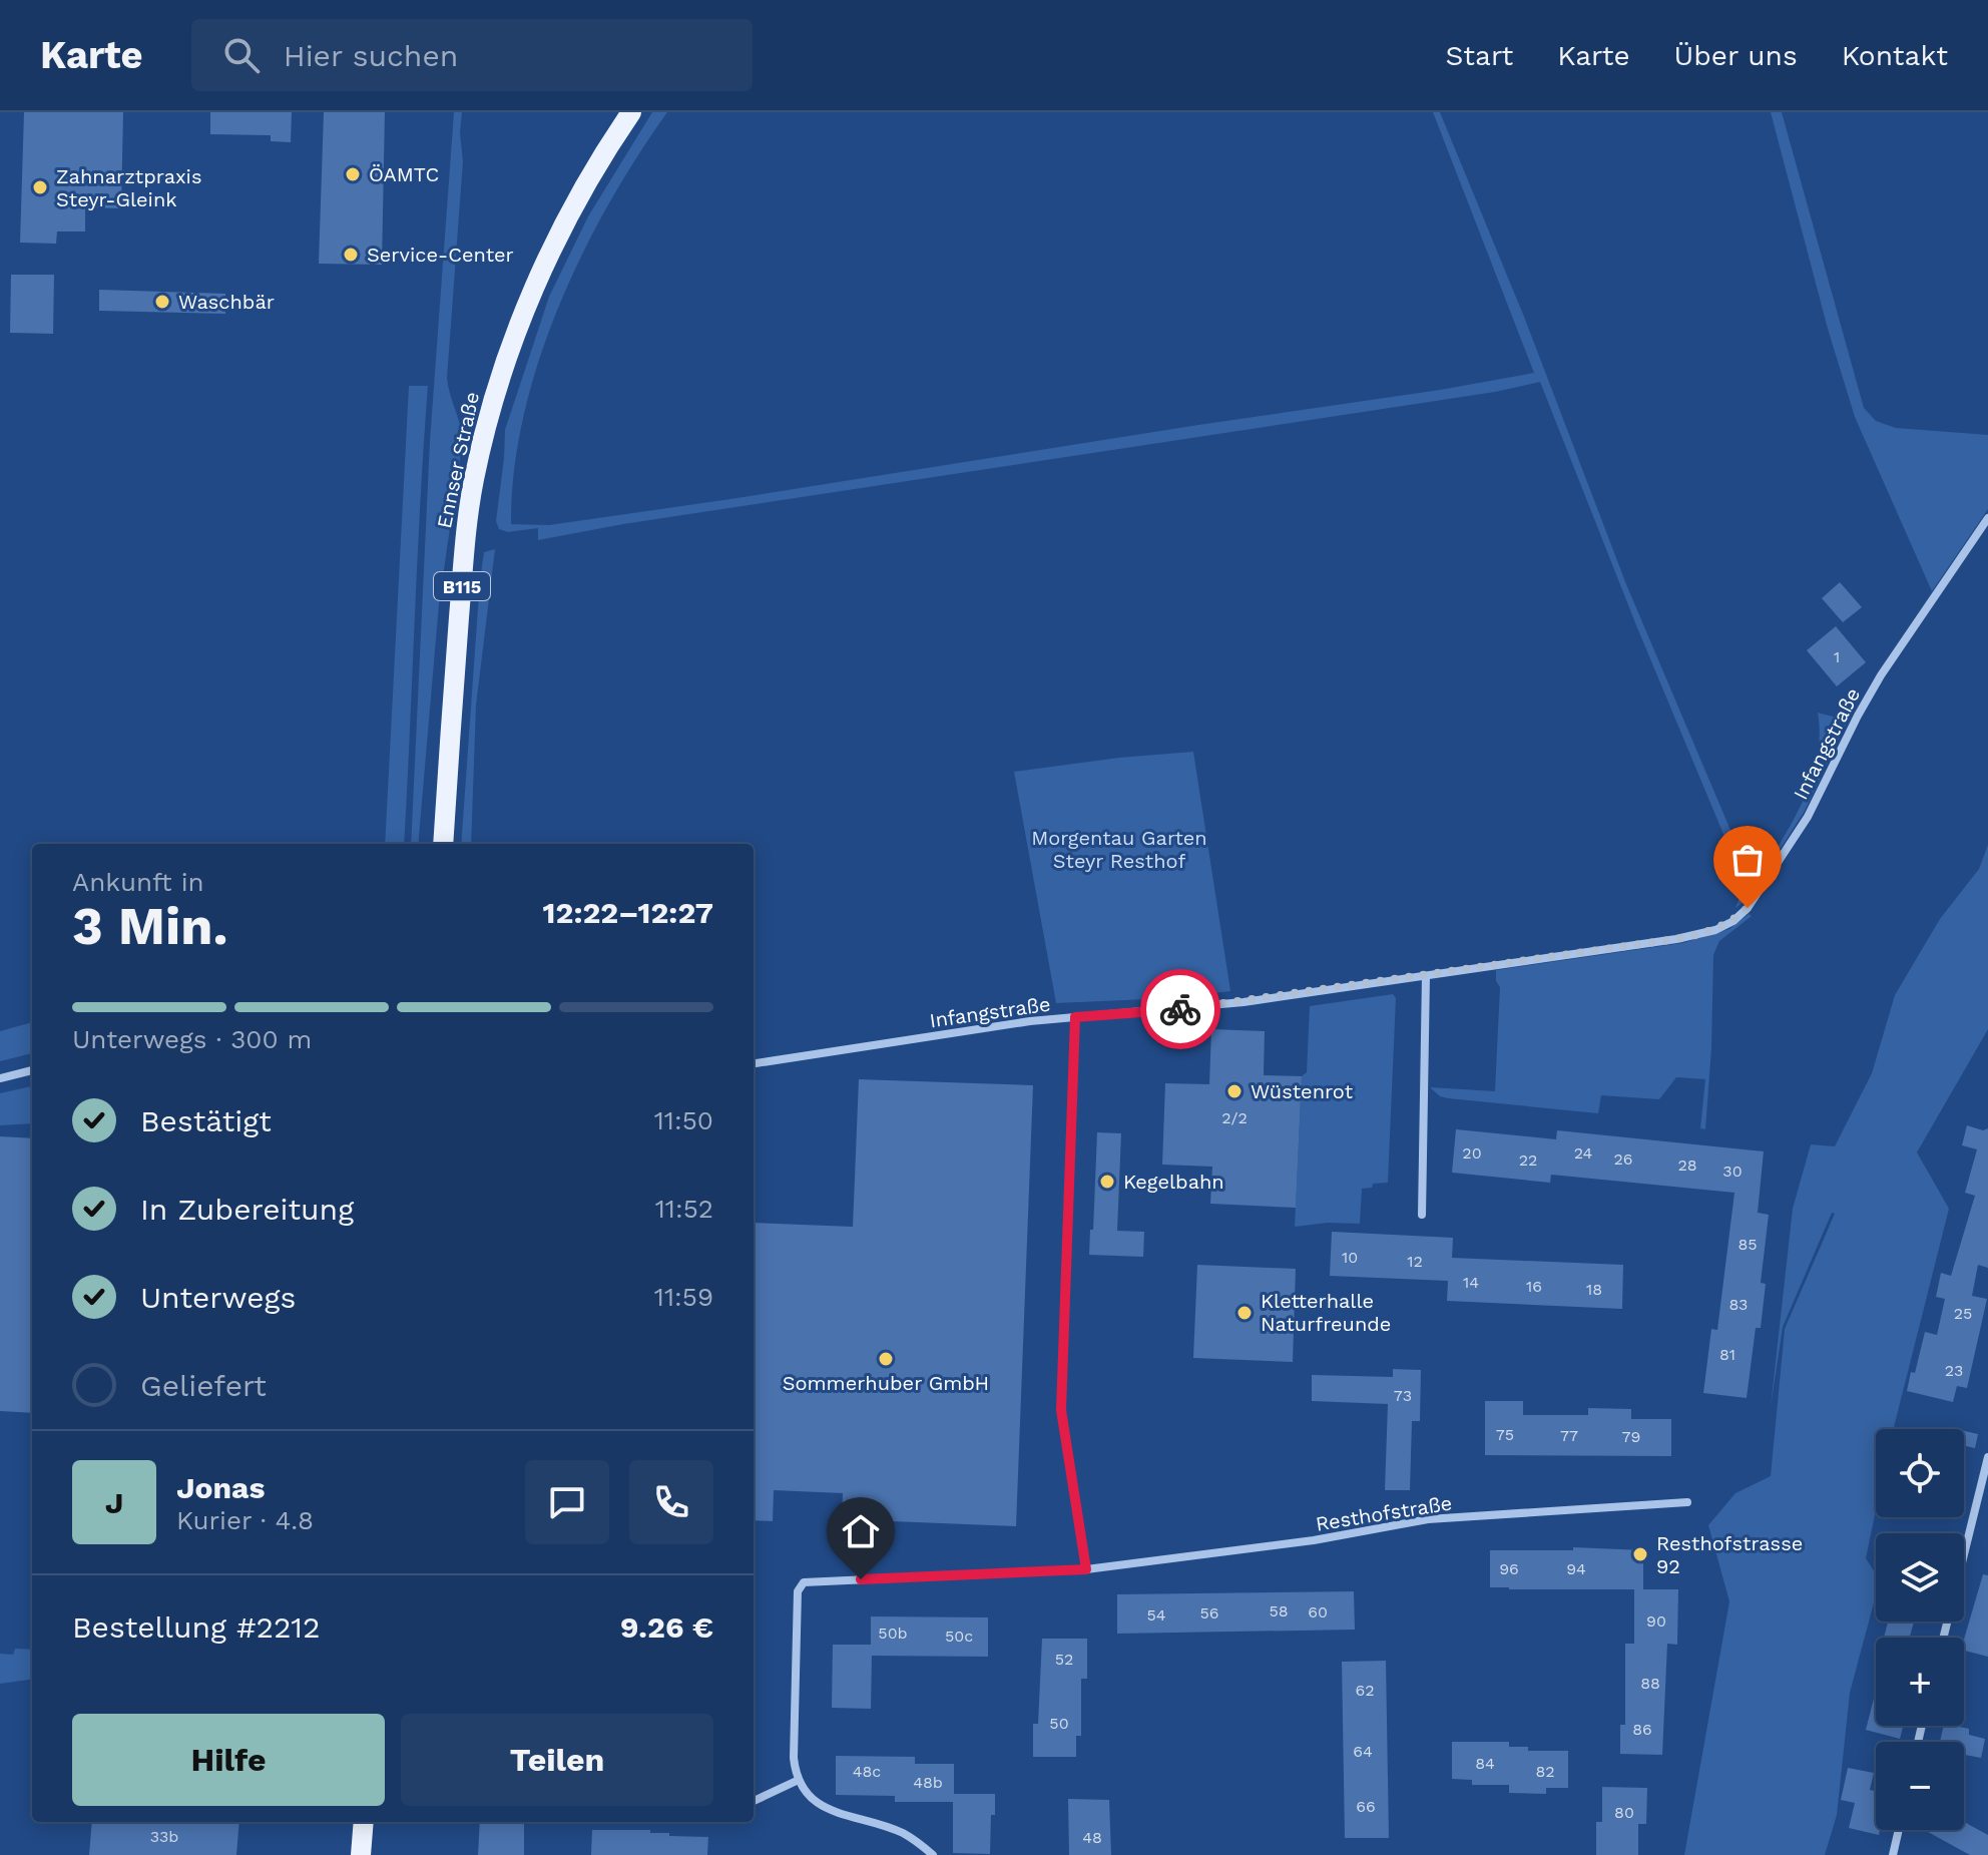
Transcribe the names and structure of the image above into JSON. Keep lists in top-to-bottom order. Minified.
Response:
{"streets":{"main road":["Ennser Straße","B115"],"street":["Infangstraße","Resthofstraße"]},"parks":["Morgentau Garten Steyr Resthof"],"places":["ÖAMTC","Zahnarztpraxis Steyr-Gleink","Service-Center","Waschbär","Wüstenrot","Kegelbahn","Kletterhalle Naturfreunde","Sommerhuber GmbH","Resthofstrasse 92"],"house_numbers":["1","2/2","20","24","26","22","28","30","85","10","12","14","16","18","83","25","81","23","73","75","77","79","96","94","58","60","56","54","90","50b","50c","52","88","62","50","86","64","84","48c","82","48b","66","80","33b","48"],"page":{"header":"Karte","search":"Hier suchen","nav":["Start","Karte","Über uns","Kontakt"],"heading":["3 Min.","Ankunft in","12:22–12:27"],"panel":["Jonas","Kurier · 4.8","Bestellung #2212","9.26 €"],"bar":"Unterwegs · 300 m","list":[["Bestätigt","11:50"],["In Zubereitung","11:52"],["Unterwegs","11:59"],"Geliefert"],"map_buttons":["+","−"],"round":"J","buttons":["Hilfe","Teilen"]}}
